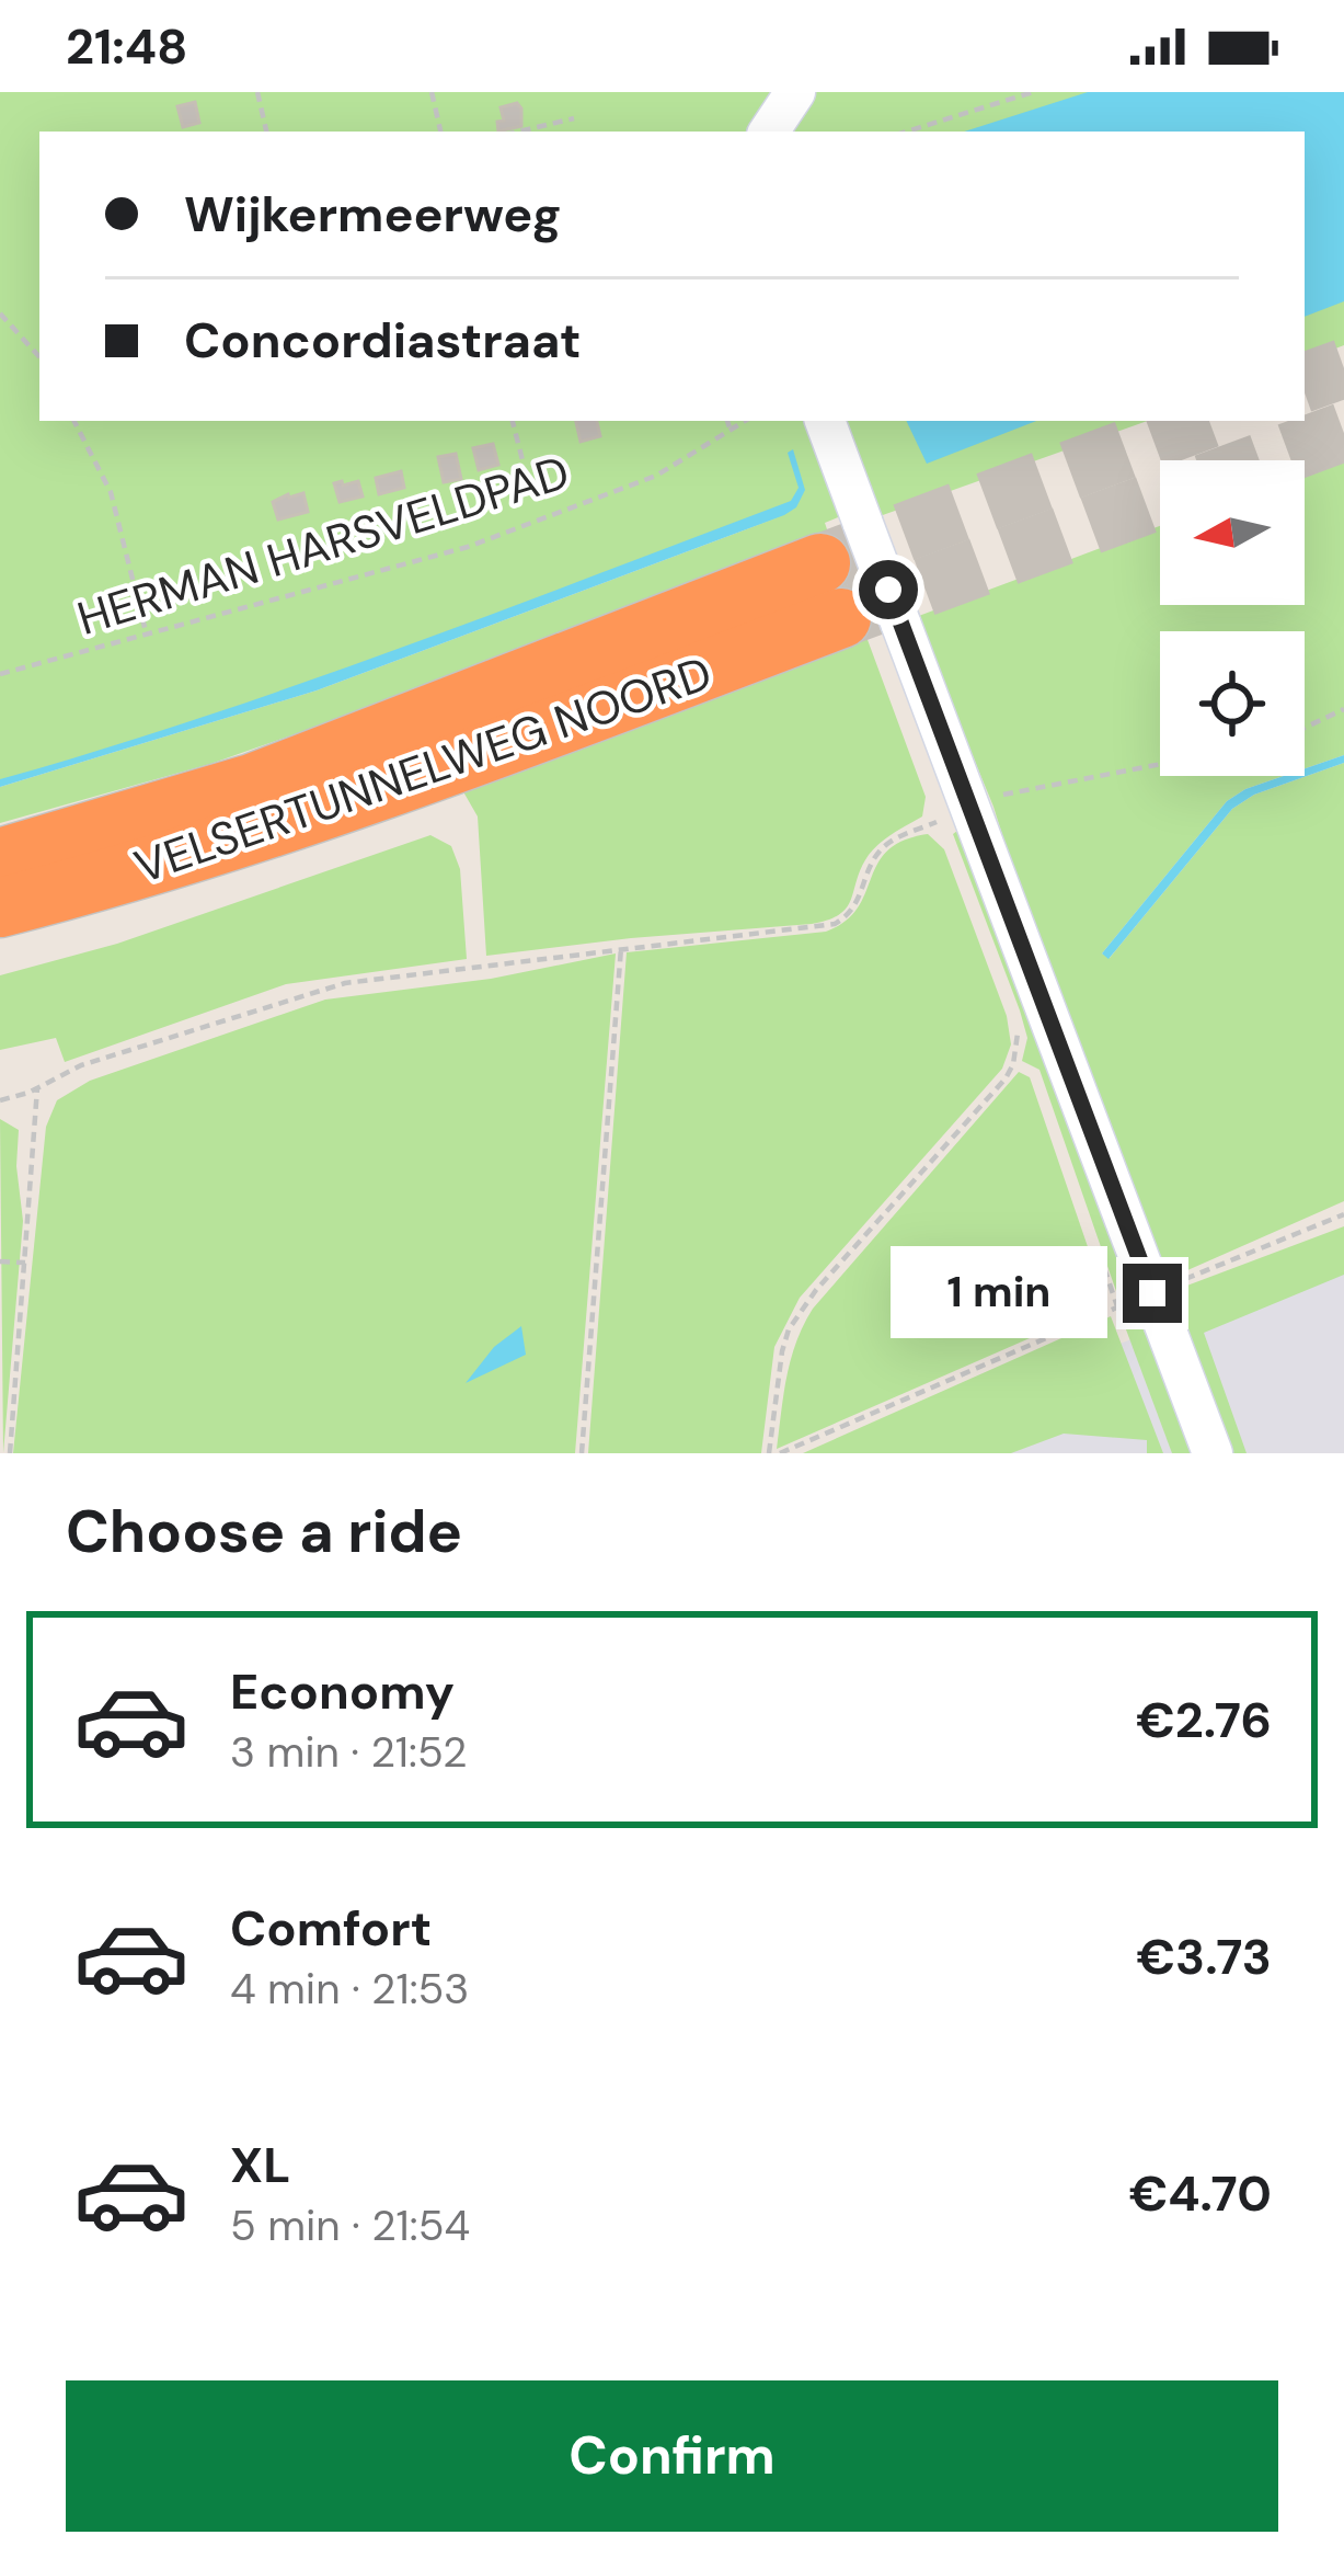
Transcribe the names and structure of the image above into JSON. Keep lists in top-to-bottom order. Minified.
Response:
{"streets":{"highway":["VELSERTUNNELWEG NOORD"],"path":["HERMAN HARSVELDPAD"]},"north":"left","page":{"status":"21:48","banner":["Wijkermeerweg","Concordiastraat"],"bubble":"1 min","heading":"Choose a ride","list":[{"name":"Economy","note":"3 min · 21:52","value":"€2.76"},{"name":"Comfort","note":"4 min · 21:53","value":"€3.73"},{"name":"XL","note":"5 min · 21:54","value":"€4.70"}],"buttons":"Confirm"}}
